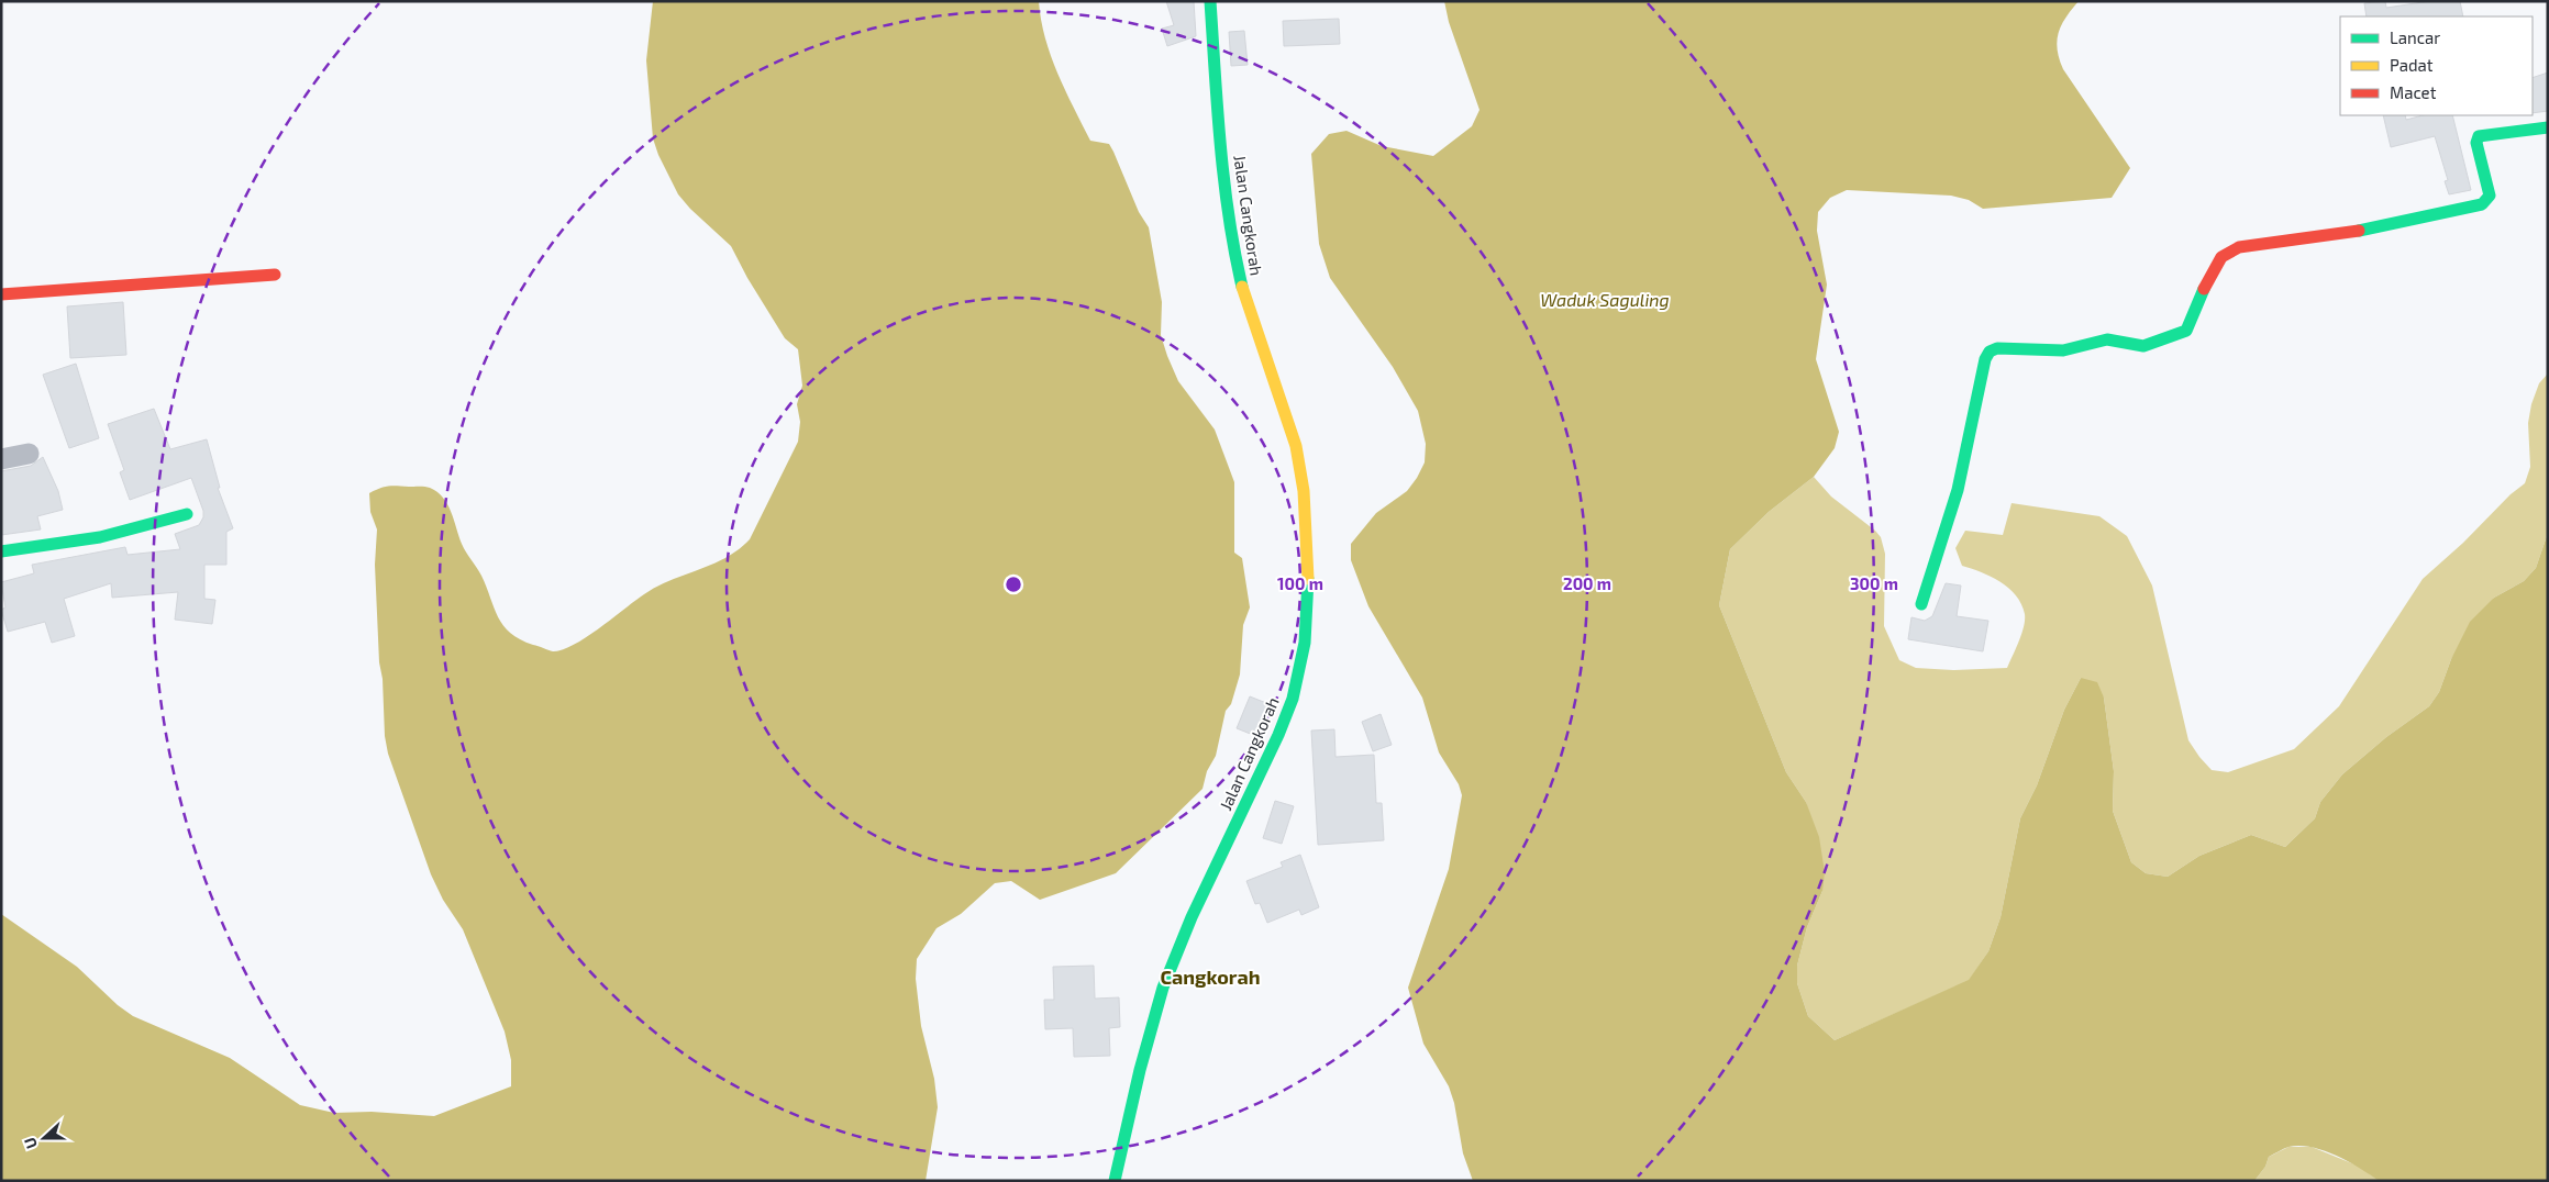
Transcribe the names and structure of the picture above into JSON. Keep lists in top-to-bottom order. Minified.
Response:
{"streets":{"street":["Jalan Cangkorah"]},"districts":["Cangkorah"],"water":["Waduk Saguling"],"legend":["Lancar","Padat","Macet"],"north":"left","rings":["100 m","200 m","300 m"]}
